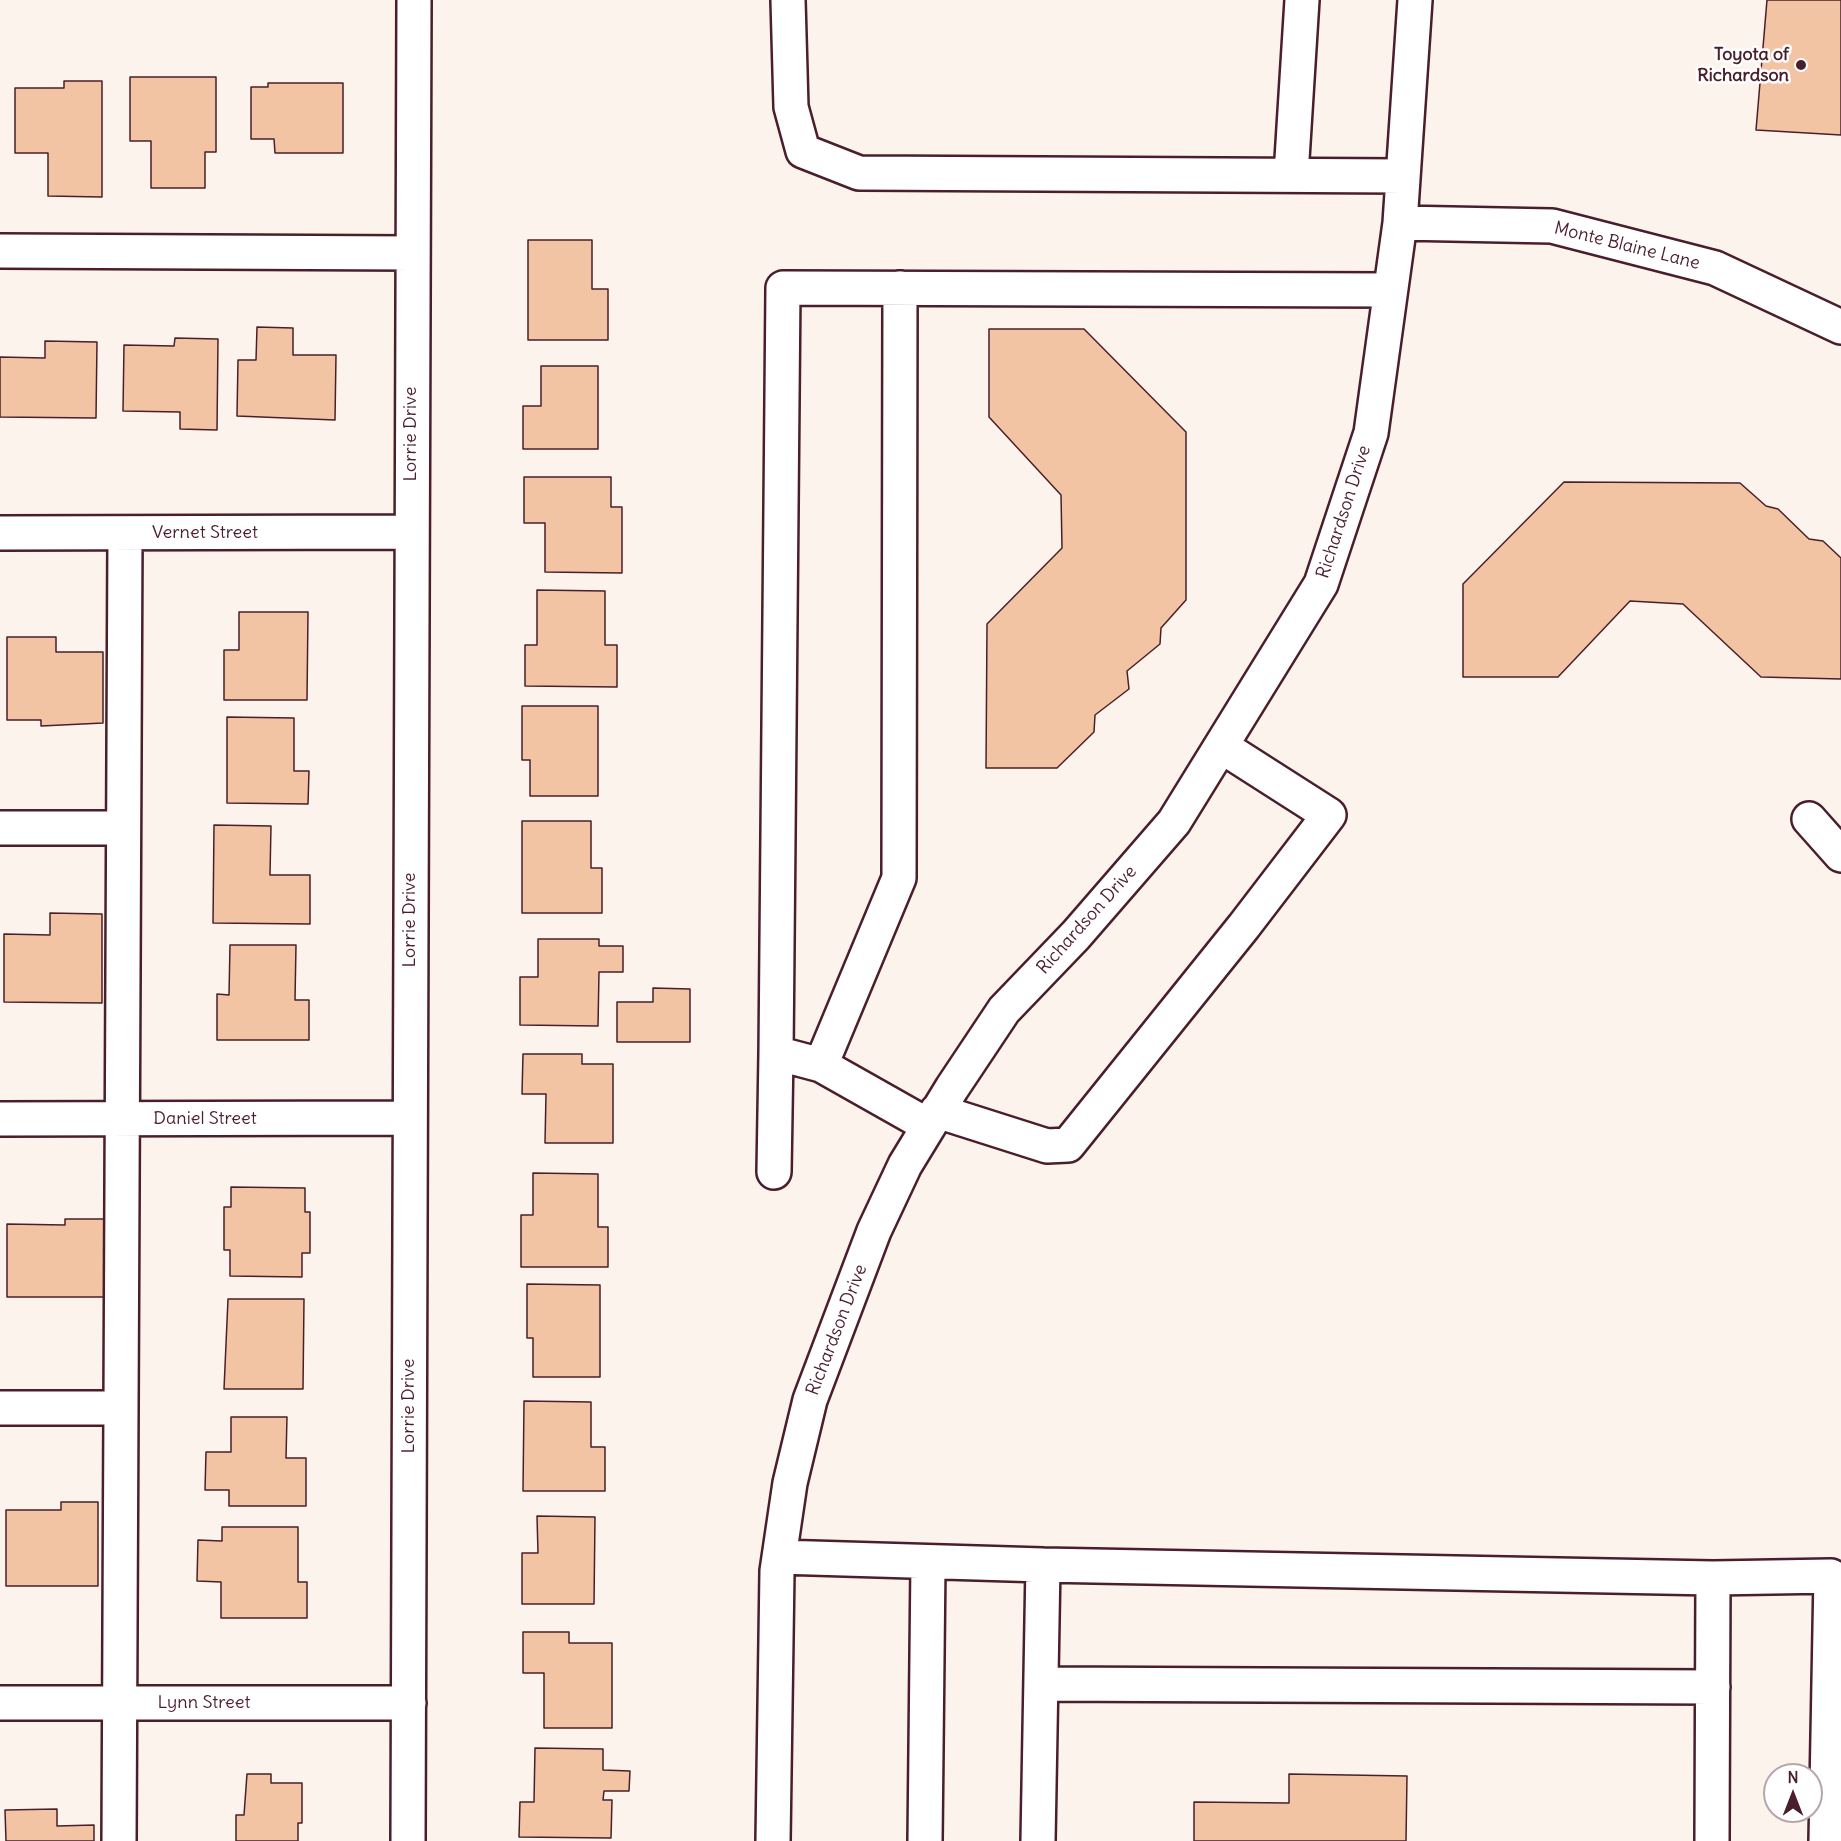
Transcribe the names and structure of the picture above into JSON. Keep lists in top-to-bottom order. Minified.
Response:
{"streets":{"street":["Monte Blaine Lane","Lorrie Drive","Richardson Drive","Vernet Street","Daniel Street","Lynn Street"]},"crossings":[["Monte Blaine Lane","Richardson Drive"],["Lorrie Drive","Vernet Street"],["Lorrie Drive","Daniel Street"],["Lorrie Drive","Lynn Street"]],"places":["Toyota of Richardson"],"north":"top"}
